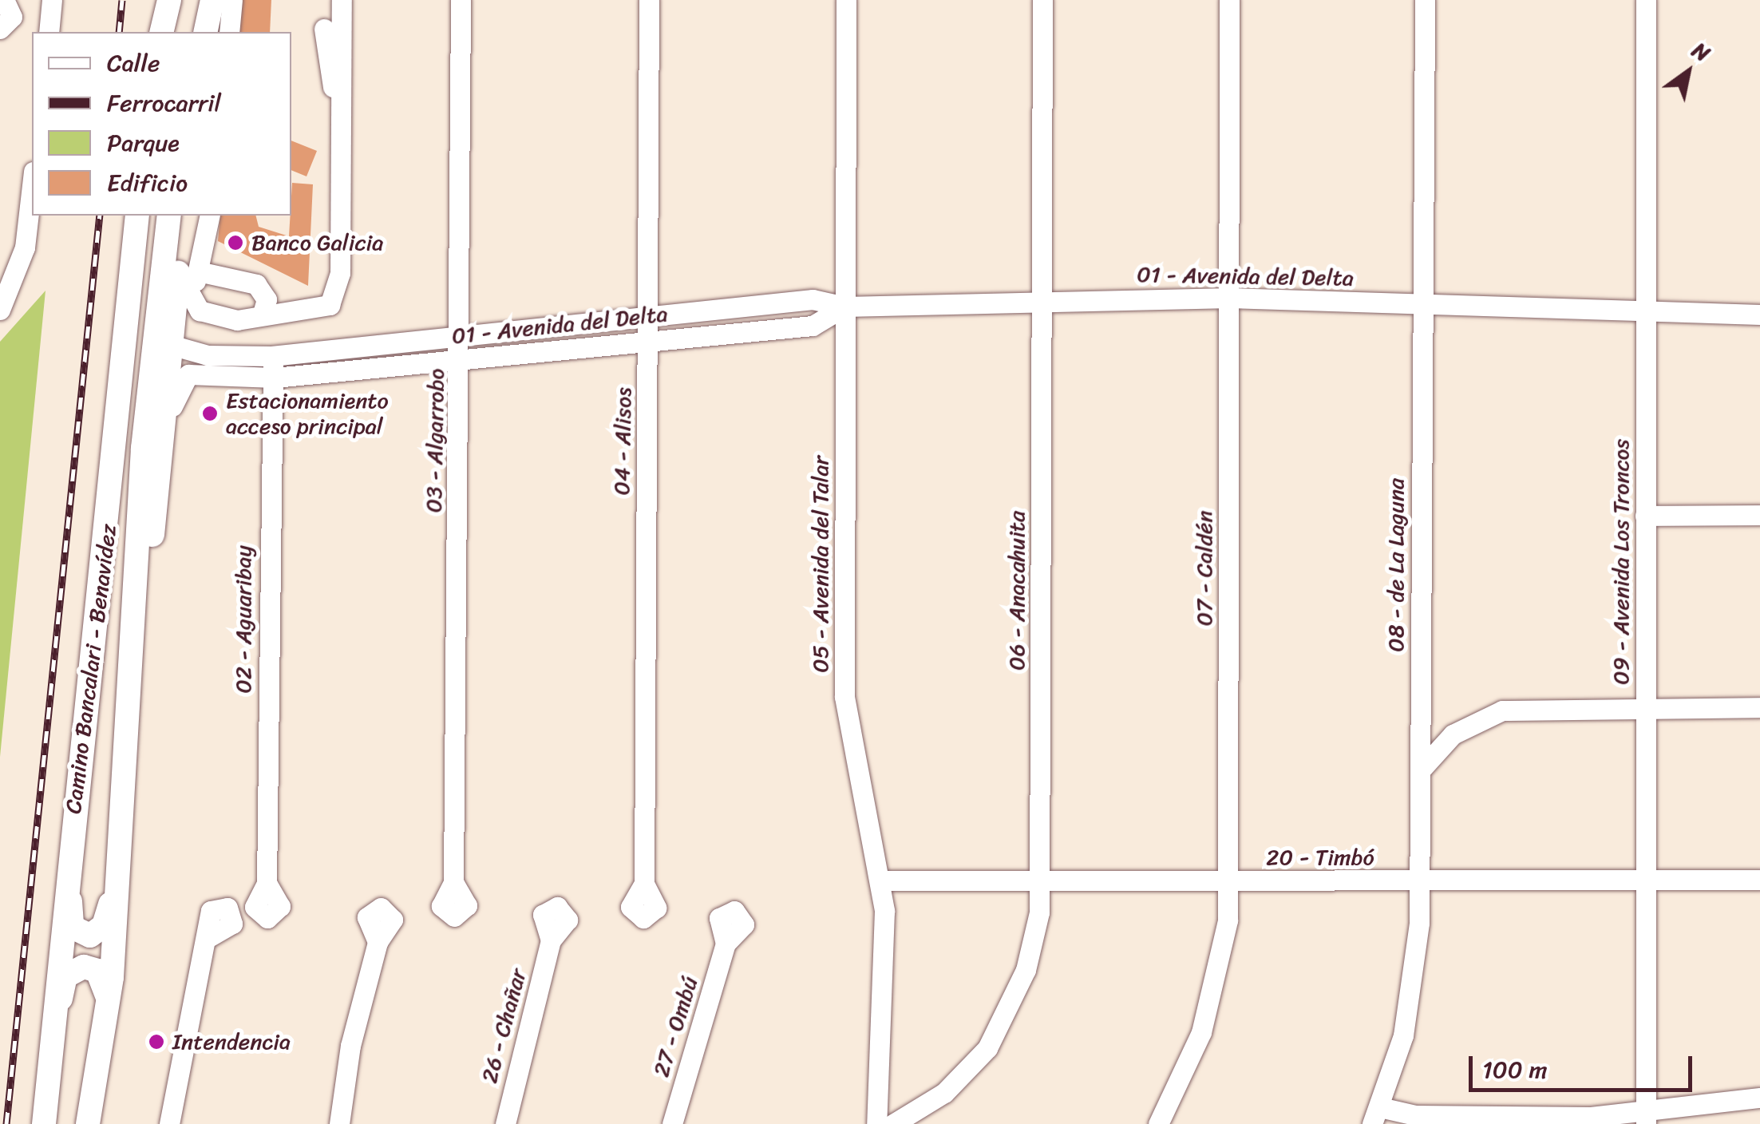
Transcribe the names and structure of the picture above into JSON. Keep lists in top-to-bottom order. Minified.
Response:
{"streets":{"main road":["Camino Bancalari - Benavídez"],"street":["01 - Avenida del Delta","03 - Algarrobo","04 - Alisos","09 - Avenida Los Troncos","05 - Avenida del Talar","08 - de La Laguna","07 - Caldén","06 - Anacahuita","02 - Aguaribay","20 - Timbó","26 - Chañar","27 - Ombú"]},"crossings":[["01 - Avenida del Delta","03 - Algarrobo"],["01 - Avenida del Delta","04 - Alisos"],["01 - Avenida del Delta","09 - Avenida Los Troncos"],["01 - Avenida del Delta","05 - Avenida del Talar"],["01 - Avenida del Delta","08 - de La Laguna"],["01 - Avenida del Delta","07 - Caldén"],["01 - Avenida del Delta","06 - Anacahuita"],["01 - Avenida del Delta","02 - Aguaribay"],["09 - Avenida Los Troncos","20 - Timbó"],["05 - Avenida del Talar","20 - Timbó"],["08 - de La Laguna","20 - Timbó"],["07 - Caldén","20 - Timbó"],["06 - Anacahuita","20 - Timbó"]],"places":["Banco Galicia","Estacionamiento acceso principal","Intendencia"],"legend":["Calle","Ferrocarril","Parque","Edificio"],"scale_bar":"100 m","north":"top right"}
